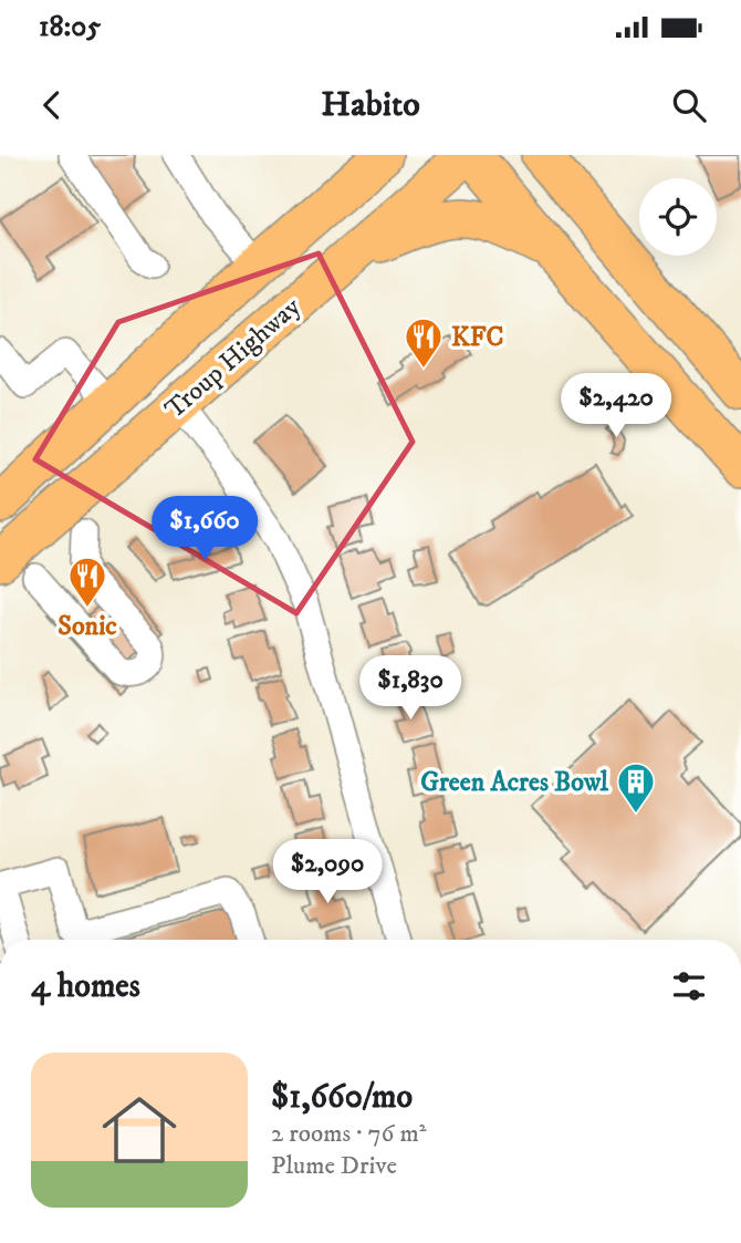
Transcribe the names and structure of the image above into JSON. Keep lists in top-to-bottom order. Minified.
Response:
{"streets":{"highway":["Troup Highway"]},"places":{"restaurant":["KFC","Sonic"],"building":["Green Acres Bowl"]},"page":{"status":"18:05","header":"Habito","price":["$2,420","$1,660","$1,830","$2,090"],"heading":"4 homes","list":[{"name":"$1,660/mo","note":"2 rooms · 76 m² · Plume Drive"}]}}
